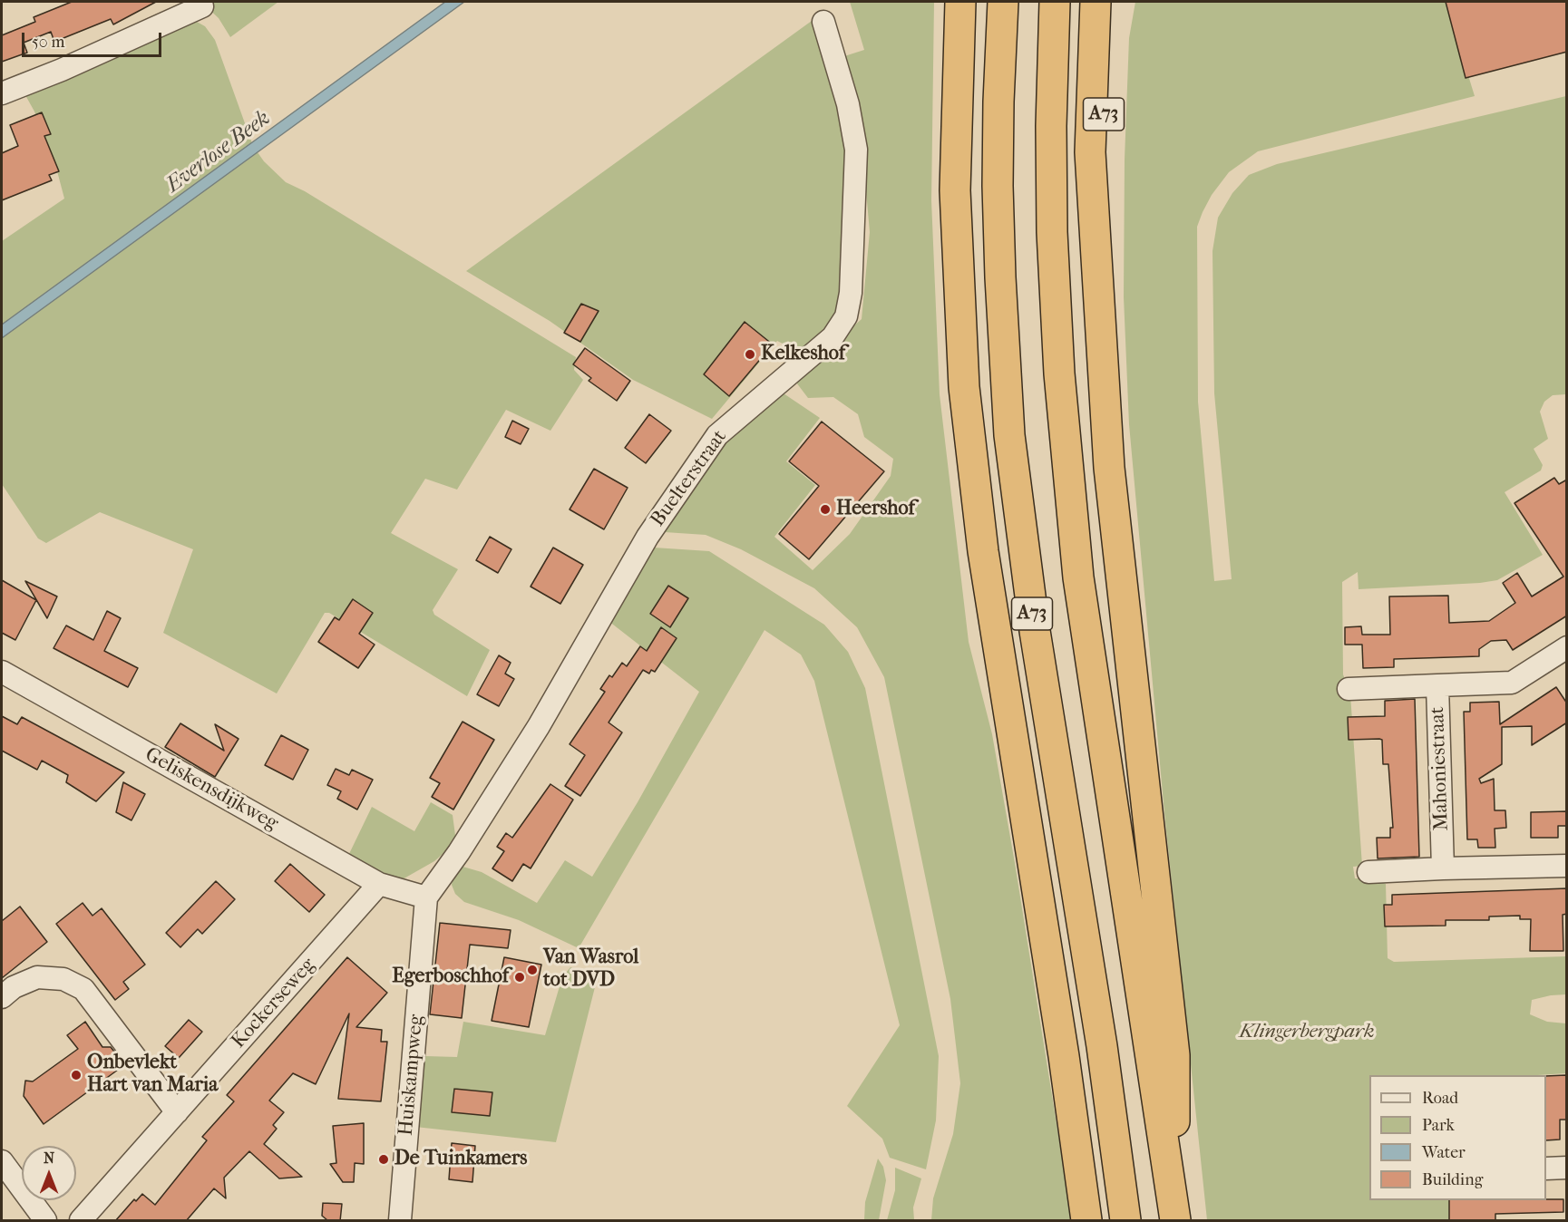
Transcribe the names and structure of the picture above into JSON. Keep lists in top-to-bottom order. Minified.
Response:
{"streets":{"highway":["A73"],"street":["Buelterstraat","Mahoniestraat","Geliskensdijkweg","Kockerseweg","Huiskampweg"]},"crossings":[["Buelterstraat","Geliskensdijkweg"],["Buelterstraat","Huiskampweg"],["Geliskensdijkweg","Kockerseweg"],["Geliskensdijkweg","Huiskampweg"]],"water":["Everlose Beek"],"parks":["Klingerbergpark"],"places":["Kelkeshof","Heershof","Van Wasrol tot DVD","Egerboschhof","Onbevlekt Hart van Maria","De Tuinkamers"],"legend":["Road","Park","Water","Building"],"scale_bar":"50 m","north":"top"}
